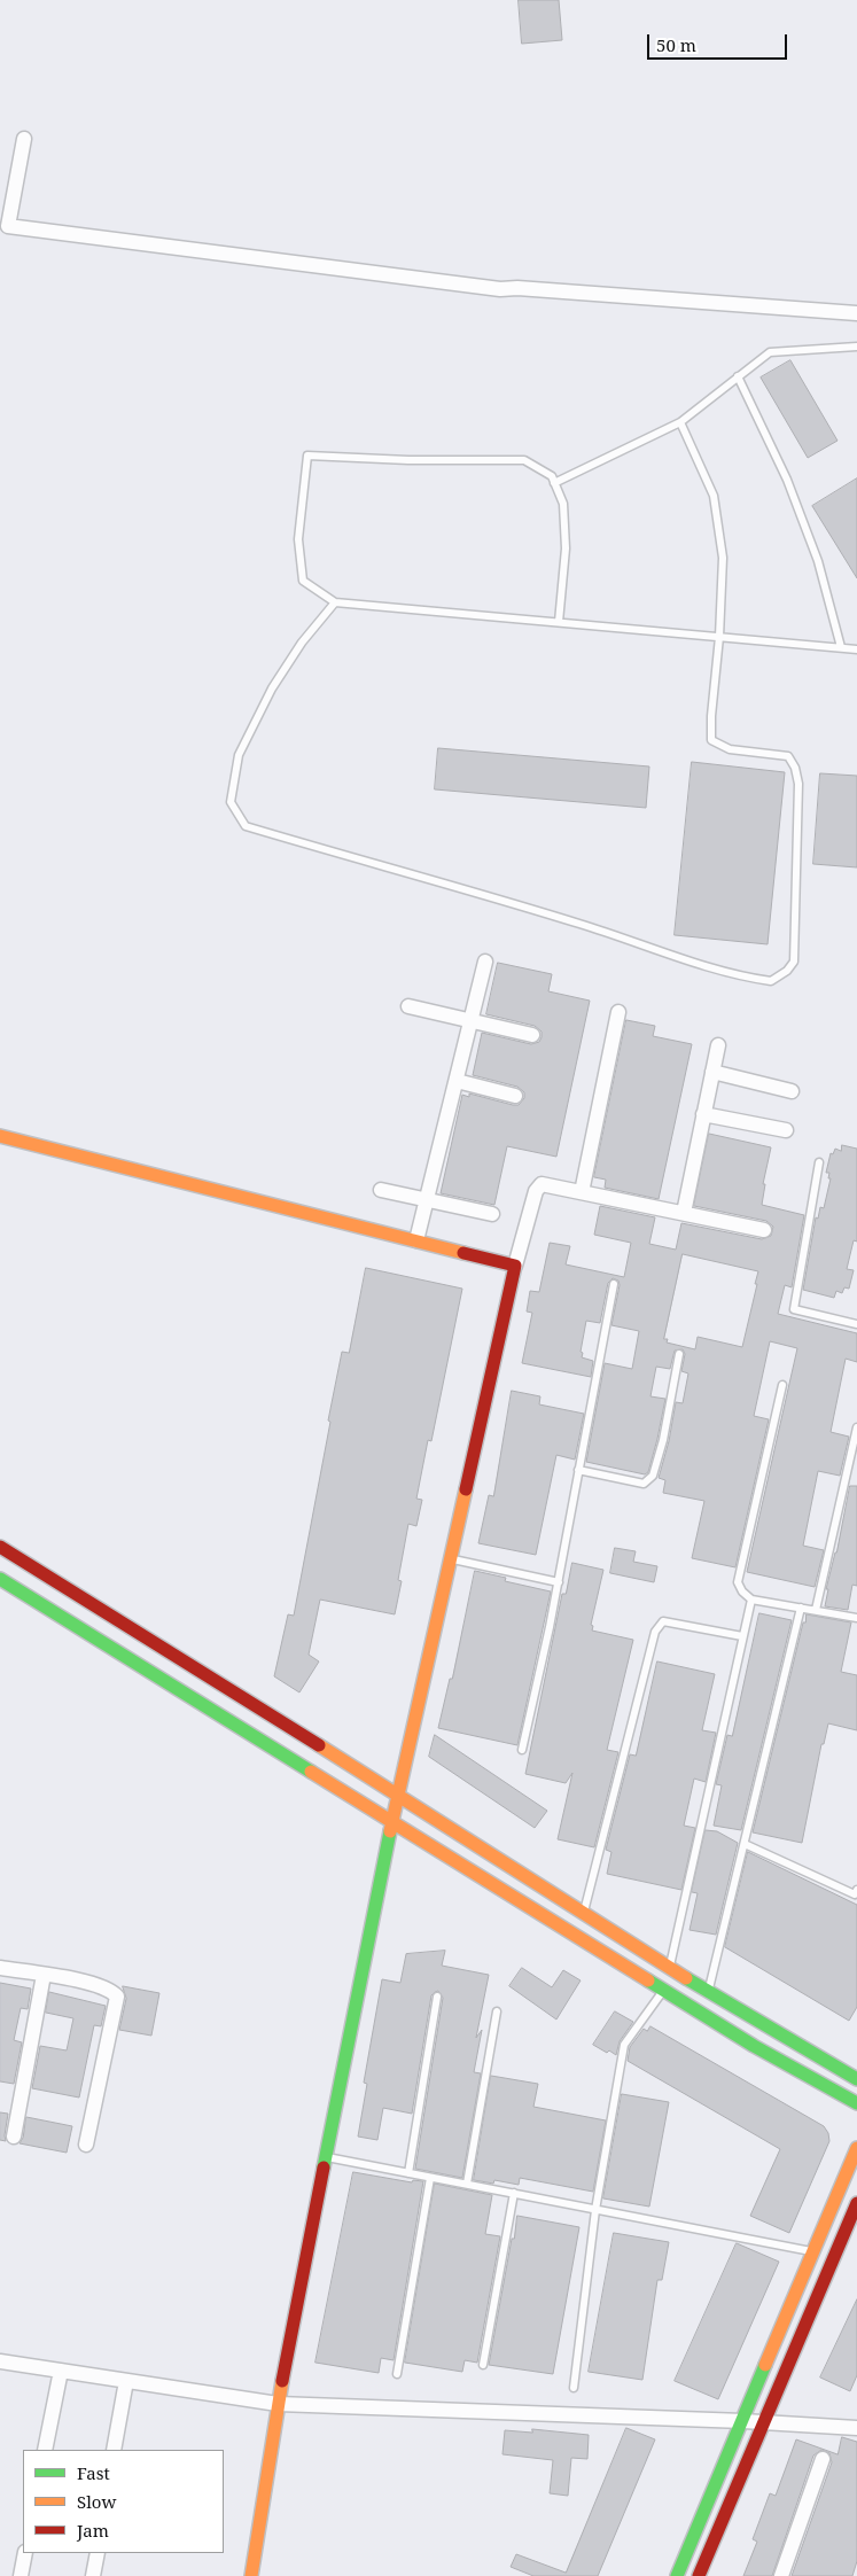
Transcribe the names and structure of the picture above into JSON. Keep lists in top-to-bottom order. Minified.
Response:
{"legend":["Fast","Slow","Jam"],"scale_bar":"50 m"}
